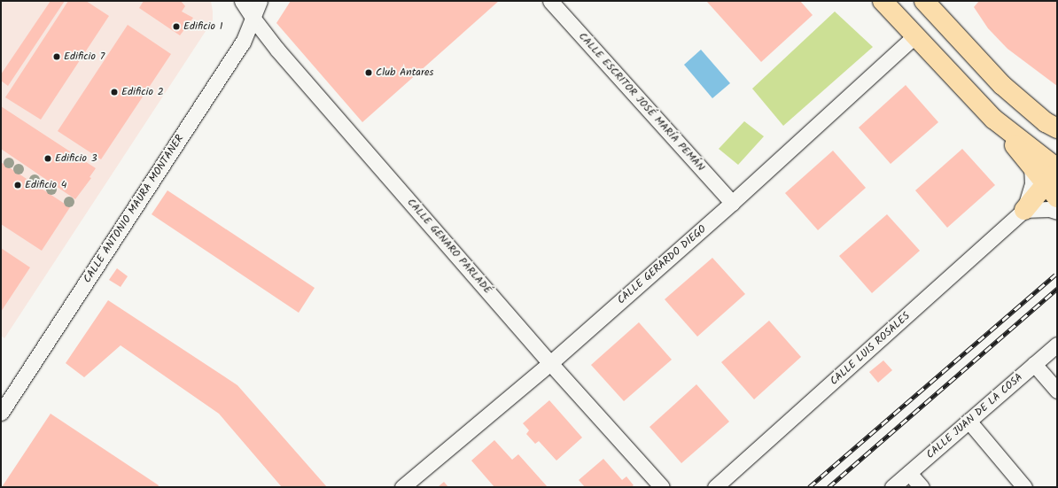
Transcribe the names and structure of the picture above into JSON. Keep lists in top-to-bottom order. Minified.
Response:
{"streets":{"street":["CALLE ESCRITOR JOSÉ MARÍA PEMÁN","CALLE ANTONIO MAURA MONTANER","CALLE GENARO PARLADÉ","CALLE GERARDO DIEGO","CALLE LUIS ROSALES","CALLE JUAN DE LA COSA"]},"crossings":[["CALLE ESCRITOR JOSÉ MARÍA PEMÁN","CALLE GERARDO DIEGO"],["CALLE ANTONIO MAURA MONTANER","CALLE GENARO PARLADÉ"],["CALLE GENARO PARLADÉ","CALLE GERARDO DIEGO"]],"places":["Edificio 1","Edificio 7","Club Antares","Edificio 2","Edificio 3","Edificio 4"]}
